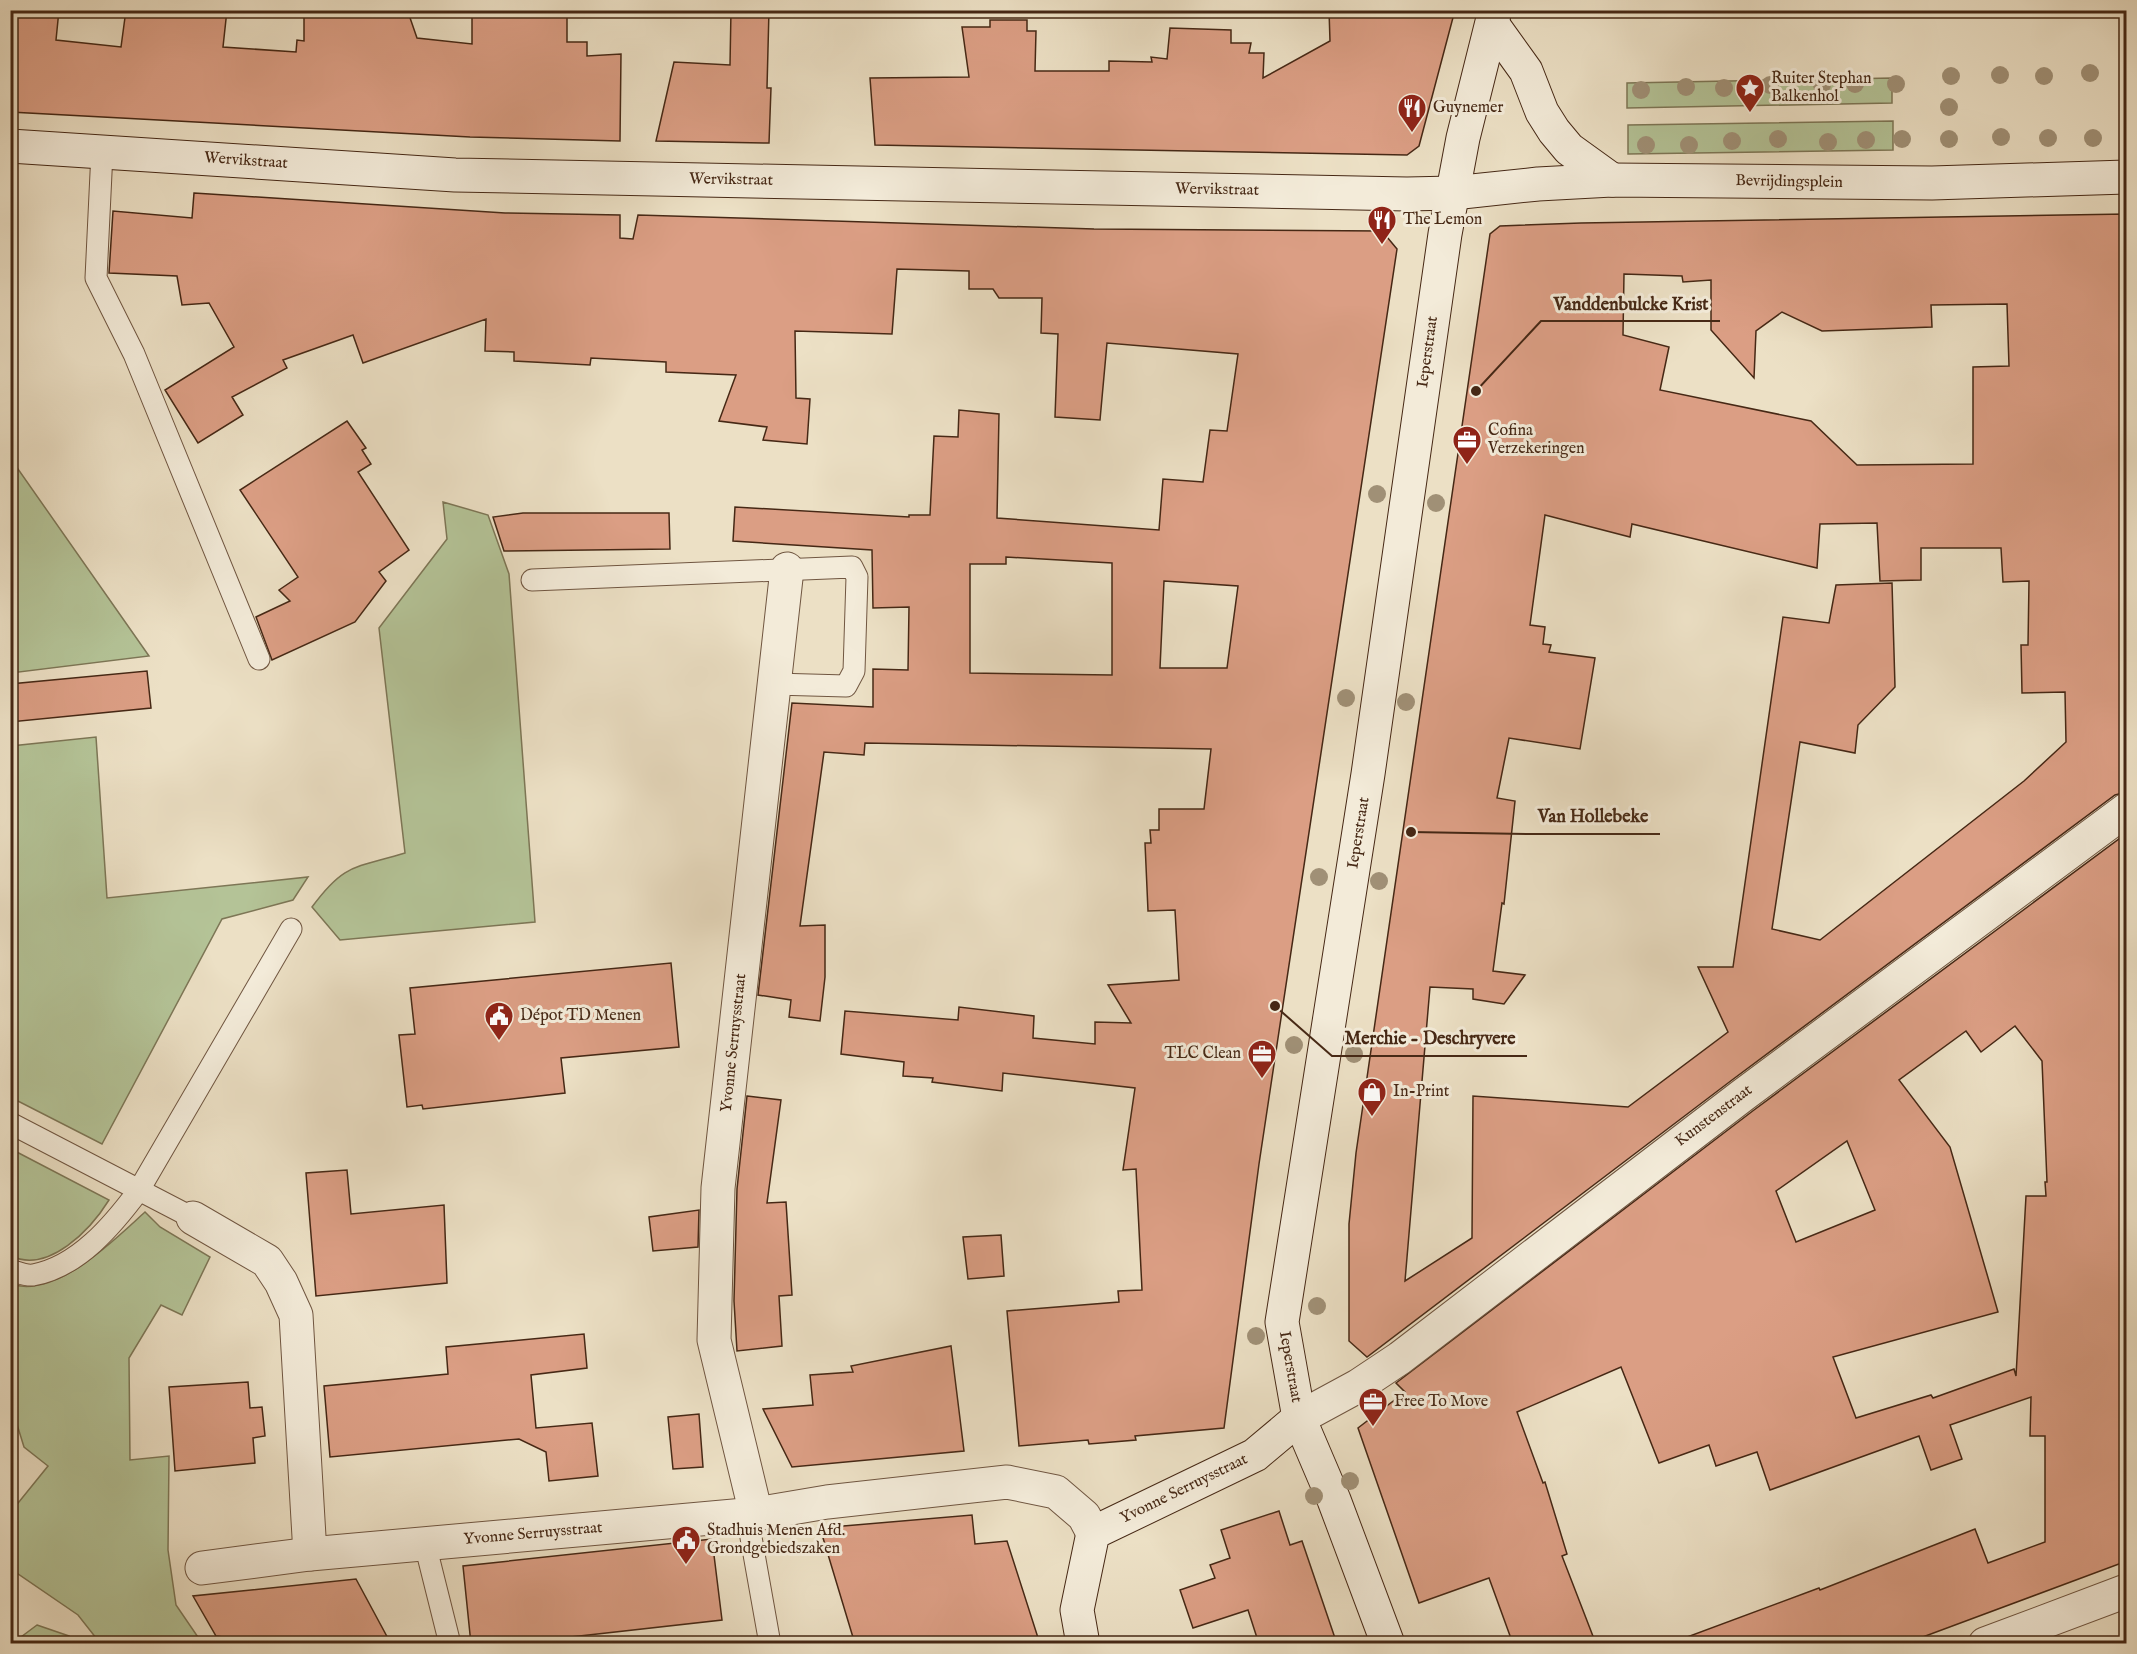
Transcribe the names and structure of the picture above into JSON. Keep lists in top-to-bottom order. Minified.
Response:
{"streets":{"street":["Wervikstraat","Bevrijdingsplein","Ieperstraat","Yvonne Serruysstraat","Kunstenstraat"]},"crossings":[["Wervikstraat","Bevrijdingsplein"],["Wervikstraat","Ieperstraat"],["Bevrijdingsplein","Ieperstraat"],["Ieperstraat","Yvonne Serruysstraat"],["Ieperstraat","Kunstenstraat"],["Yvonne Serruysstraat","Kunstenstraat"]],"places":{"place":["Ruiter Stephan Balkenhol"],"restaurant":["Guynemer","The Lemon"],"other":["Vanddenbulcke Krist","Van Hollebeke","Merchie - Deschryvere"],"office":["Cofina Verzekeringen","TLC Clean","Free To Move"],"public building":["Dépot TD Menen","Stadhuis Menen Afd. Grondgebiedszaken"],"shop":["In-Print"]}}
